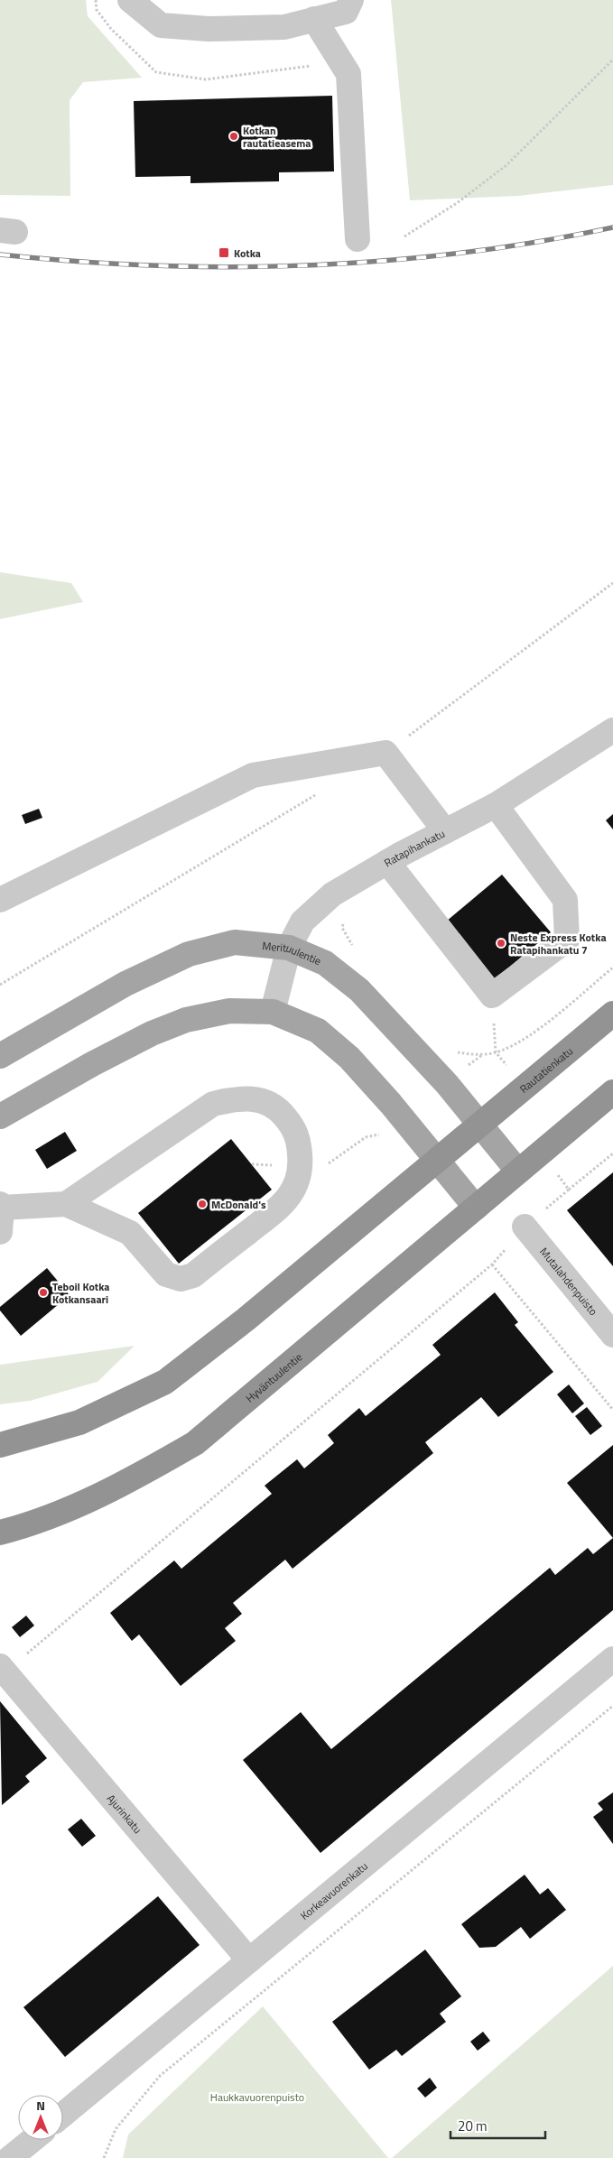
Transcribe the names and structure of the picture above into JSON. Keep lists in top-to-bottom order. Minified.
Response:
{"streets":{"highway":["Rautatienkatu","Hyväntuulentie"],"main road":["Merituulentie"],"street":["Ratapihankatu","Mutalahdenpuisto","Ajurinkatu","Korkeavuorenkatu"]},"crossings":[["Ratapihankatu","Merituulentie"],["Merituulentie","Rautatienkatu"],["Merituulentie","Hyväntuulentie"],["Ajurinkatu","Korkeavuorenkatu"]],"parks":["Haukkavuorenpuisto"],"places":{"other":["Kotkan rautatieasema","Neste Express Kotka Ratapihankatu 7","McDonald's","Teboil Kotka Kotkansaari"],"transit":["Kotka"]},"scale_bar":"20 m","north":"top"}
